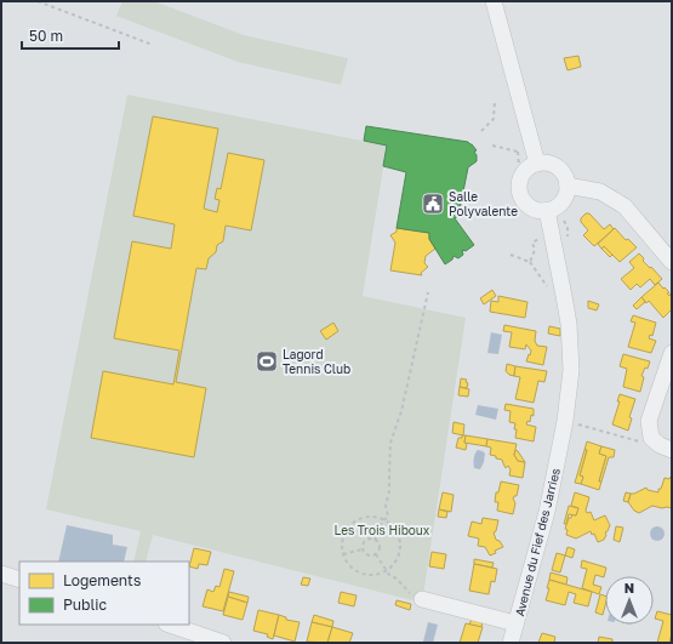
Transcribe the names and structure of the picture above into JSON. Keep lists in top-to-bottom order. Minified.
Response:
{"streets":{"street":["Avenue du Fief des Jarries"]},"parks":["Les Trois Hiboux"],"places":{"public building":["Salle Polyvalente"],"sports":["Lagord Tennis Club"]},"legend":["Logements","Public"],"scale_bar":"50 m","north":"top"}
